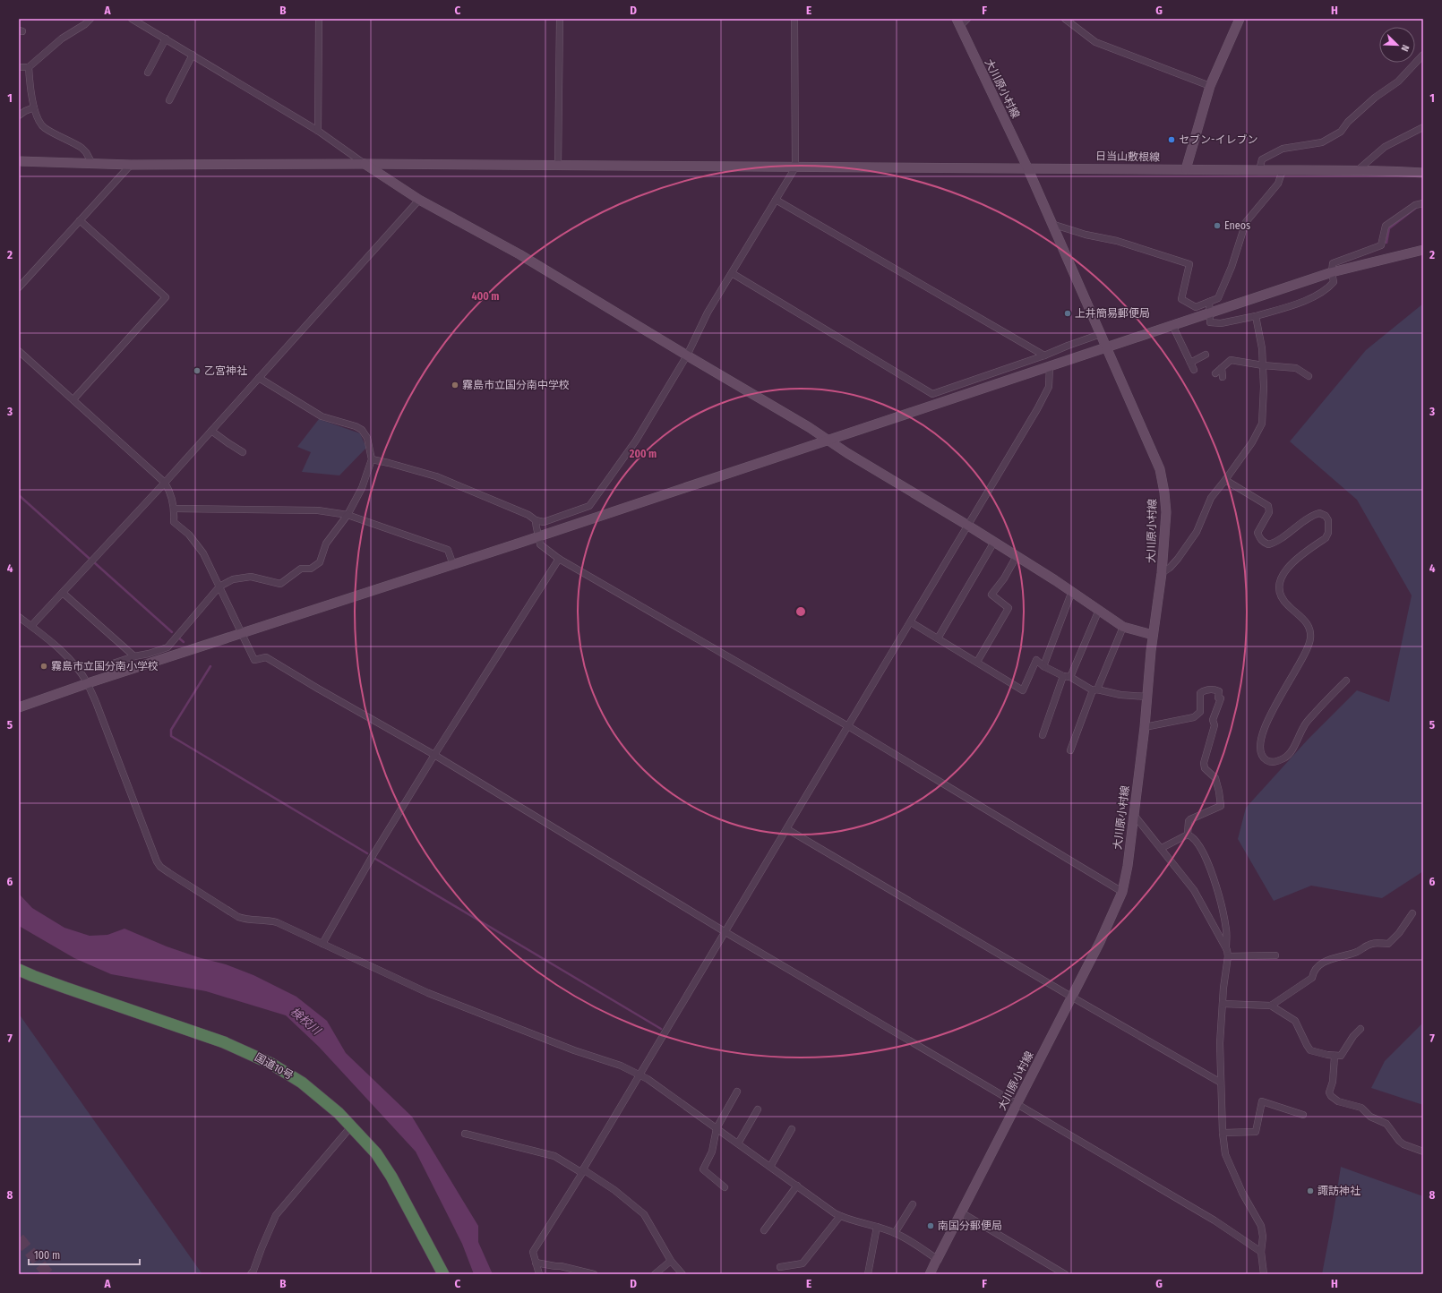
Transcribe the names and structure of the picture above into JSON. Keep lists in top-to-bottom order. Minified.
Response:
{"streets":{"highway":["国道10号"],"main road":["大川原小村線","日当山敷根線"]},"crossings":[["大川原小村線","日当山敷根線"]],"water":["検校川"],"places":["セブン-イレブン","Eneos","上井簡易郵便局","乙宮神社","霧島市立国分南中学校","霧島市立国分南小学校","諏訪神社","南国分郵便局"],"scale_bar":"100 m","north":"bottom right","grid":{"columns":["A","B","C","D","E","F","G","H"],"rows":["1","2","3","4","5","6","7","8"]},"rings":["400 m","200 m"]}
